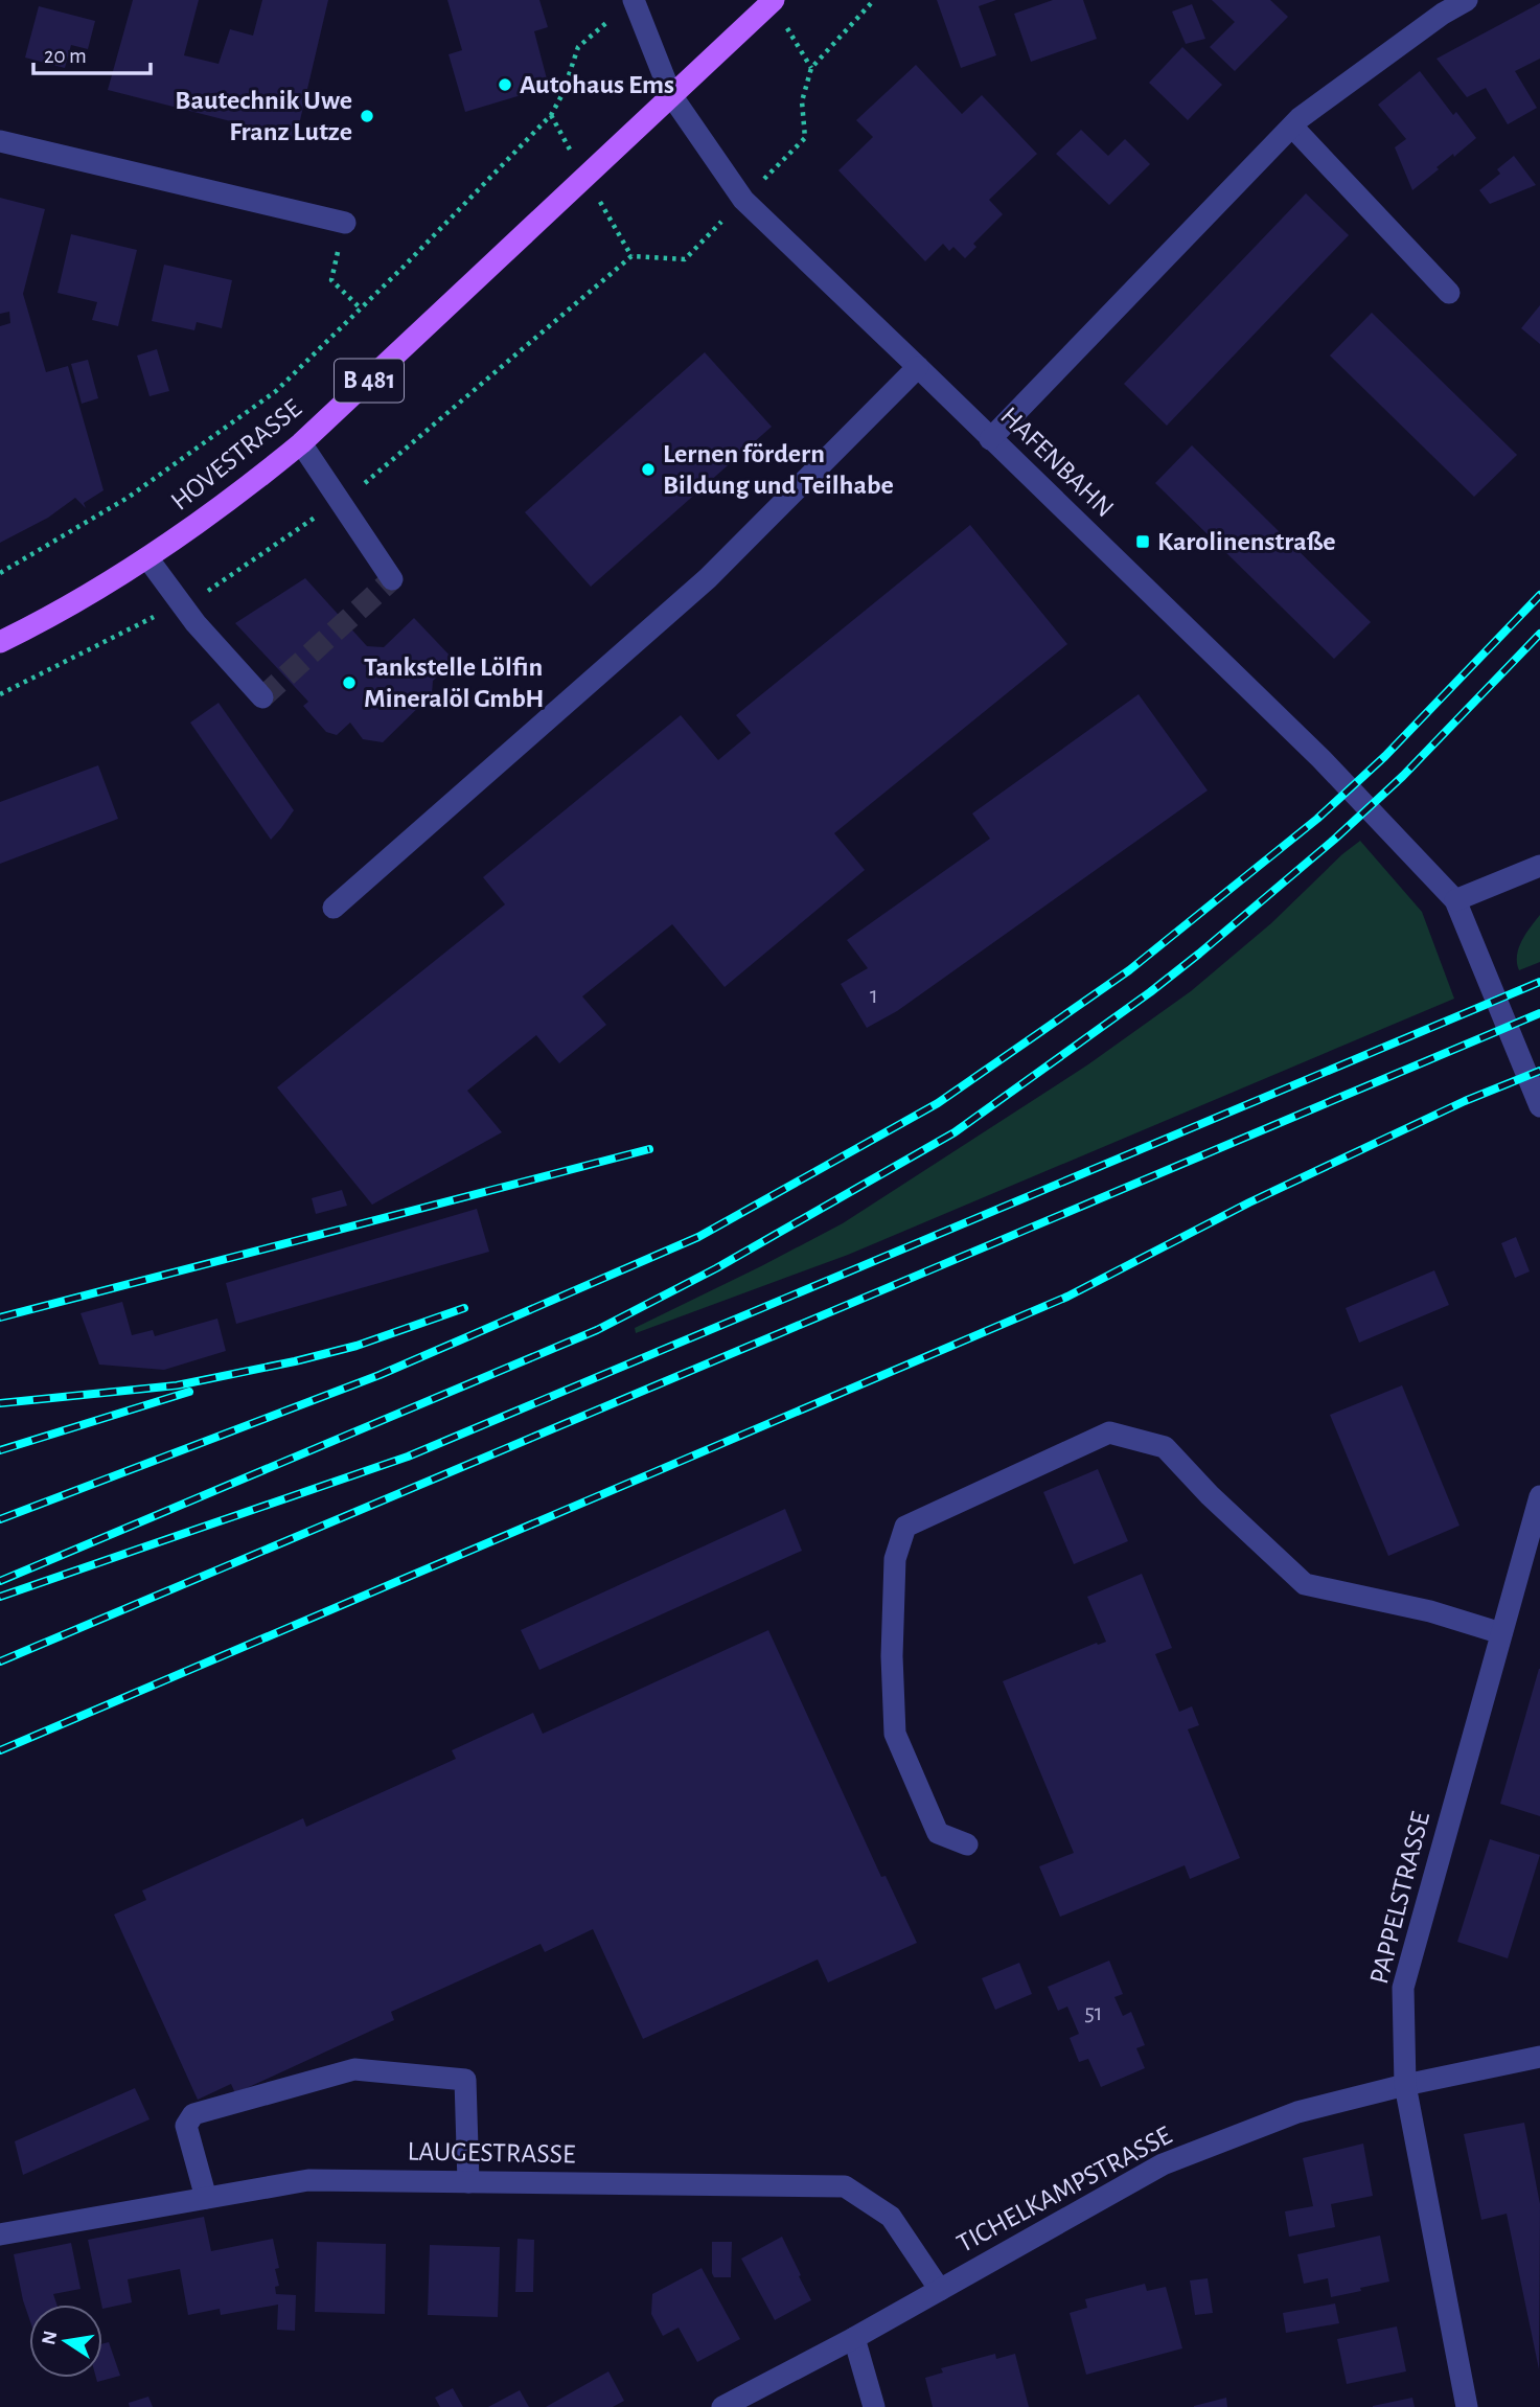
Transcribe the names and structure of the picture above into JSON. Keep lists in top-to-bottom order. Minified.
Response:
{"streets":{"main road":["B 481","HOVESTRASSE"],"street":["HAFENBAHN","PAPPELSTRASSE","LAUGESTRASSE","TICHELKAMPSTRASSE"]},"crossings":[["B 481","HOVESTRASSE"],["B 481","HAFENBAHN"],["HOVESTRASSE","HAFENBAHN"],["PAPPELSTRASSE","TICHELKAMPSTRASSE"],["LAUGESTRASSE","TICHELKAMPSTRASSE"]],"places":{"other":["Autohaus Ems","Bautechnik Uwe Franz Lutze","Lernen fördern Bildung und Teilhabe","Tankstelle Lölfin Mineralöl GmbH"],"transit":["Karolinenstraße"]},"house_numbers":["1","51"],"scale_bar":"20 m","north":"left"}
